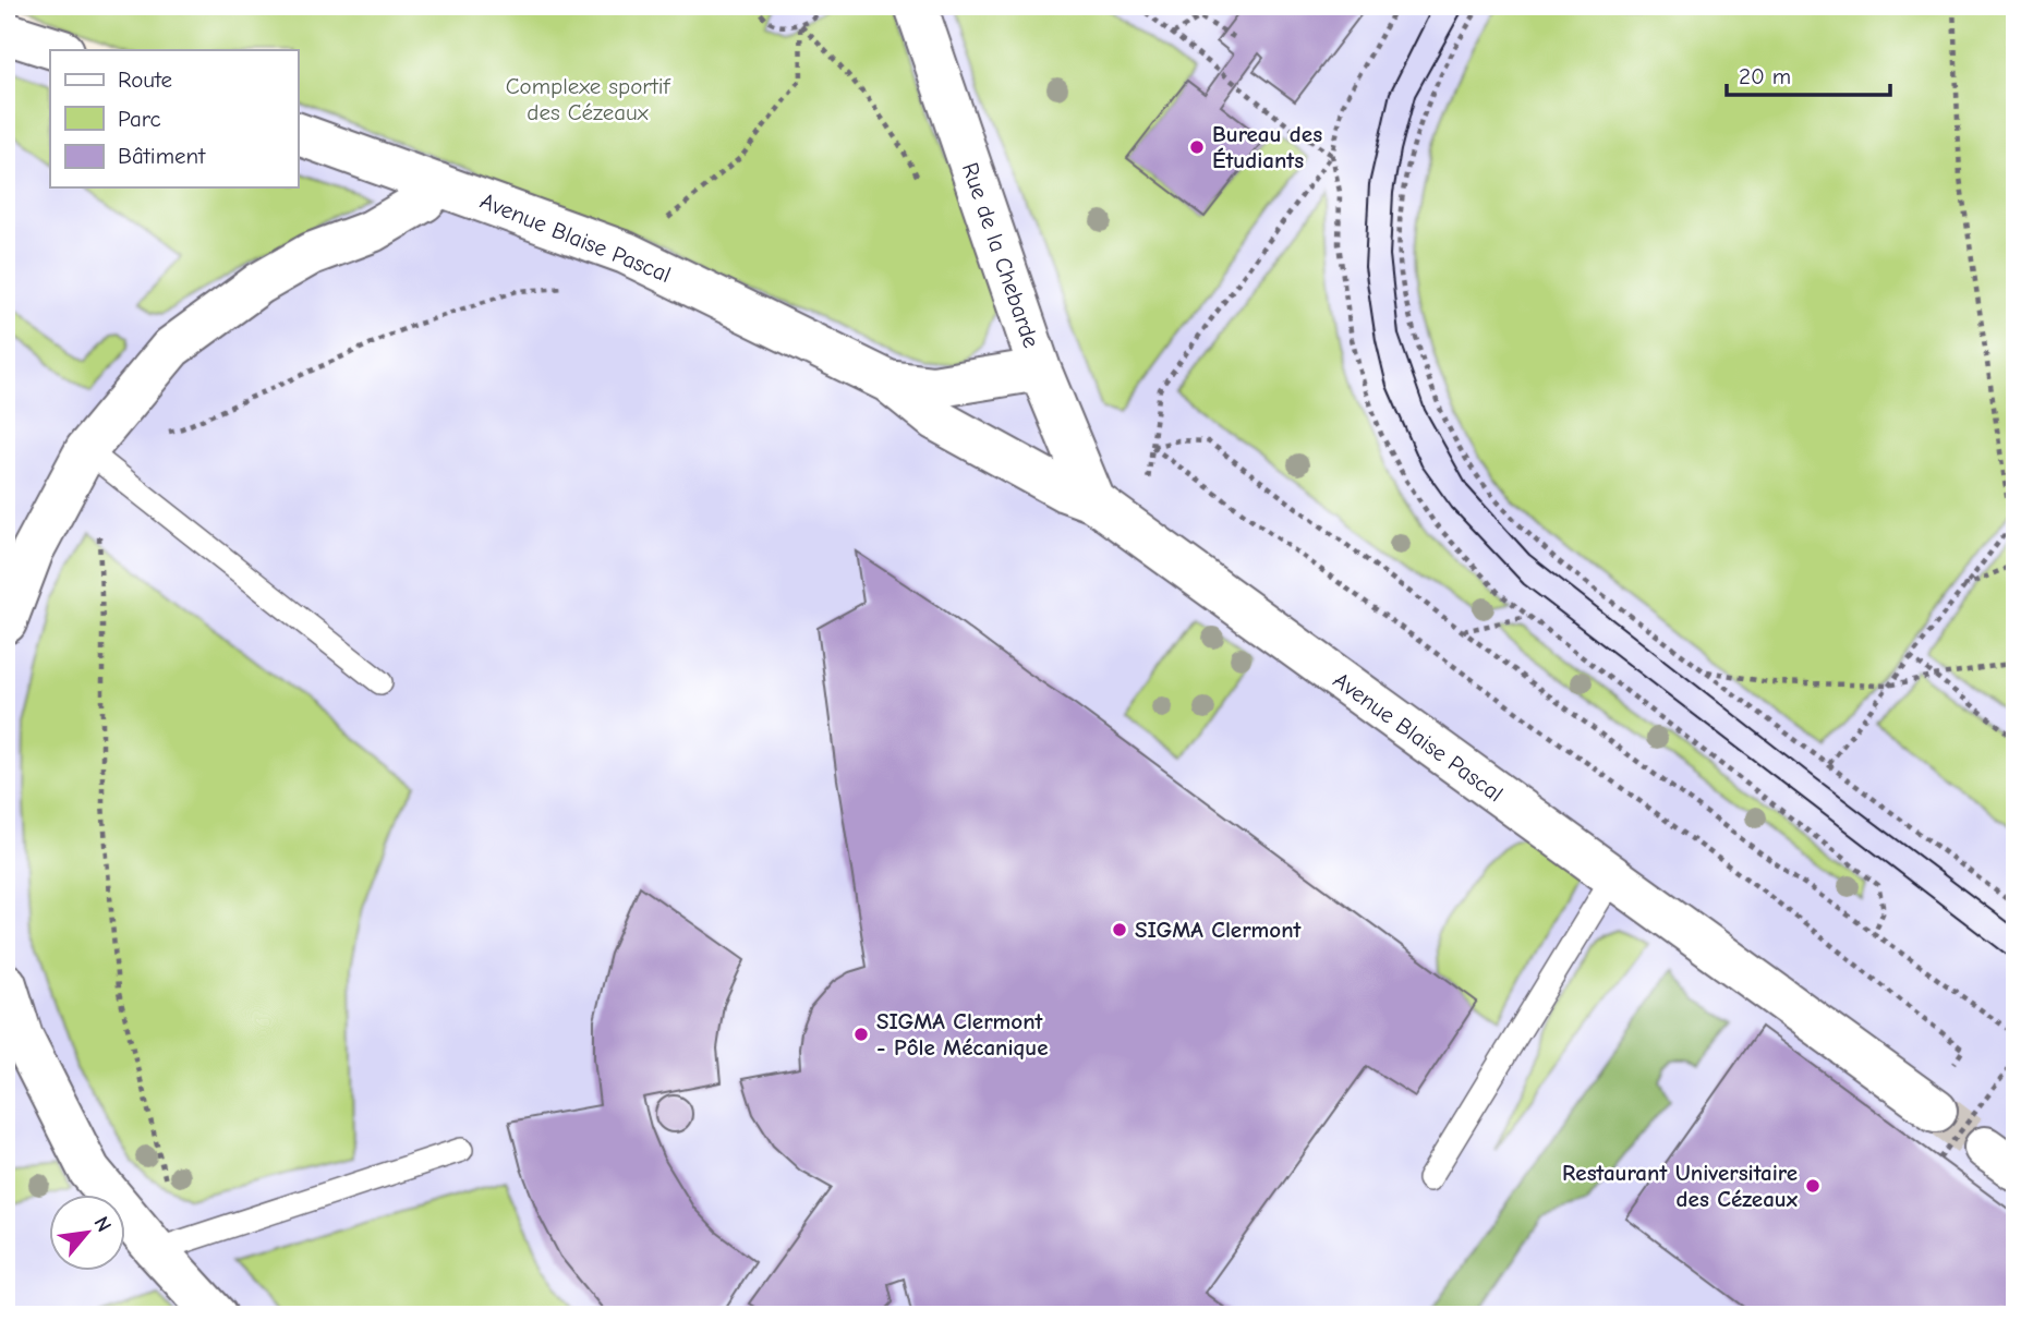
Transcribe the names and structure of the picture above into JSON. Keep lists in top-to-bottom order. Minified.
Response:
{"streets":{"street":["Avenue Blaise Pascal","Rue de la Chebarde"]},"crossings":[["Avenue Blaise Pascal","Rue de la Chebarde"]],"parks":["Complexe sportif des Cézeaux"],"places":["Bureau des Étudiants","SIGMA Clermont","SIGMA Clermont - Pôle Mécanique","Restaurant Universitaire des Cézeaux"],"legend":["Route","Parc","Bâtiment"],"scale_bar":"20 m","north":"top right"}
